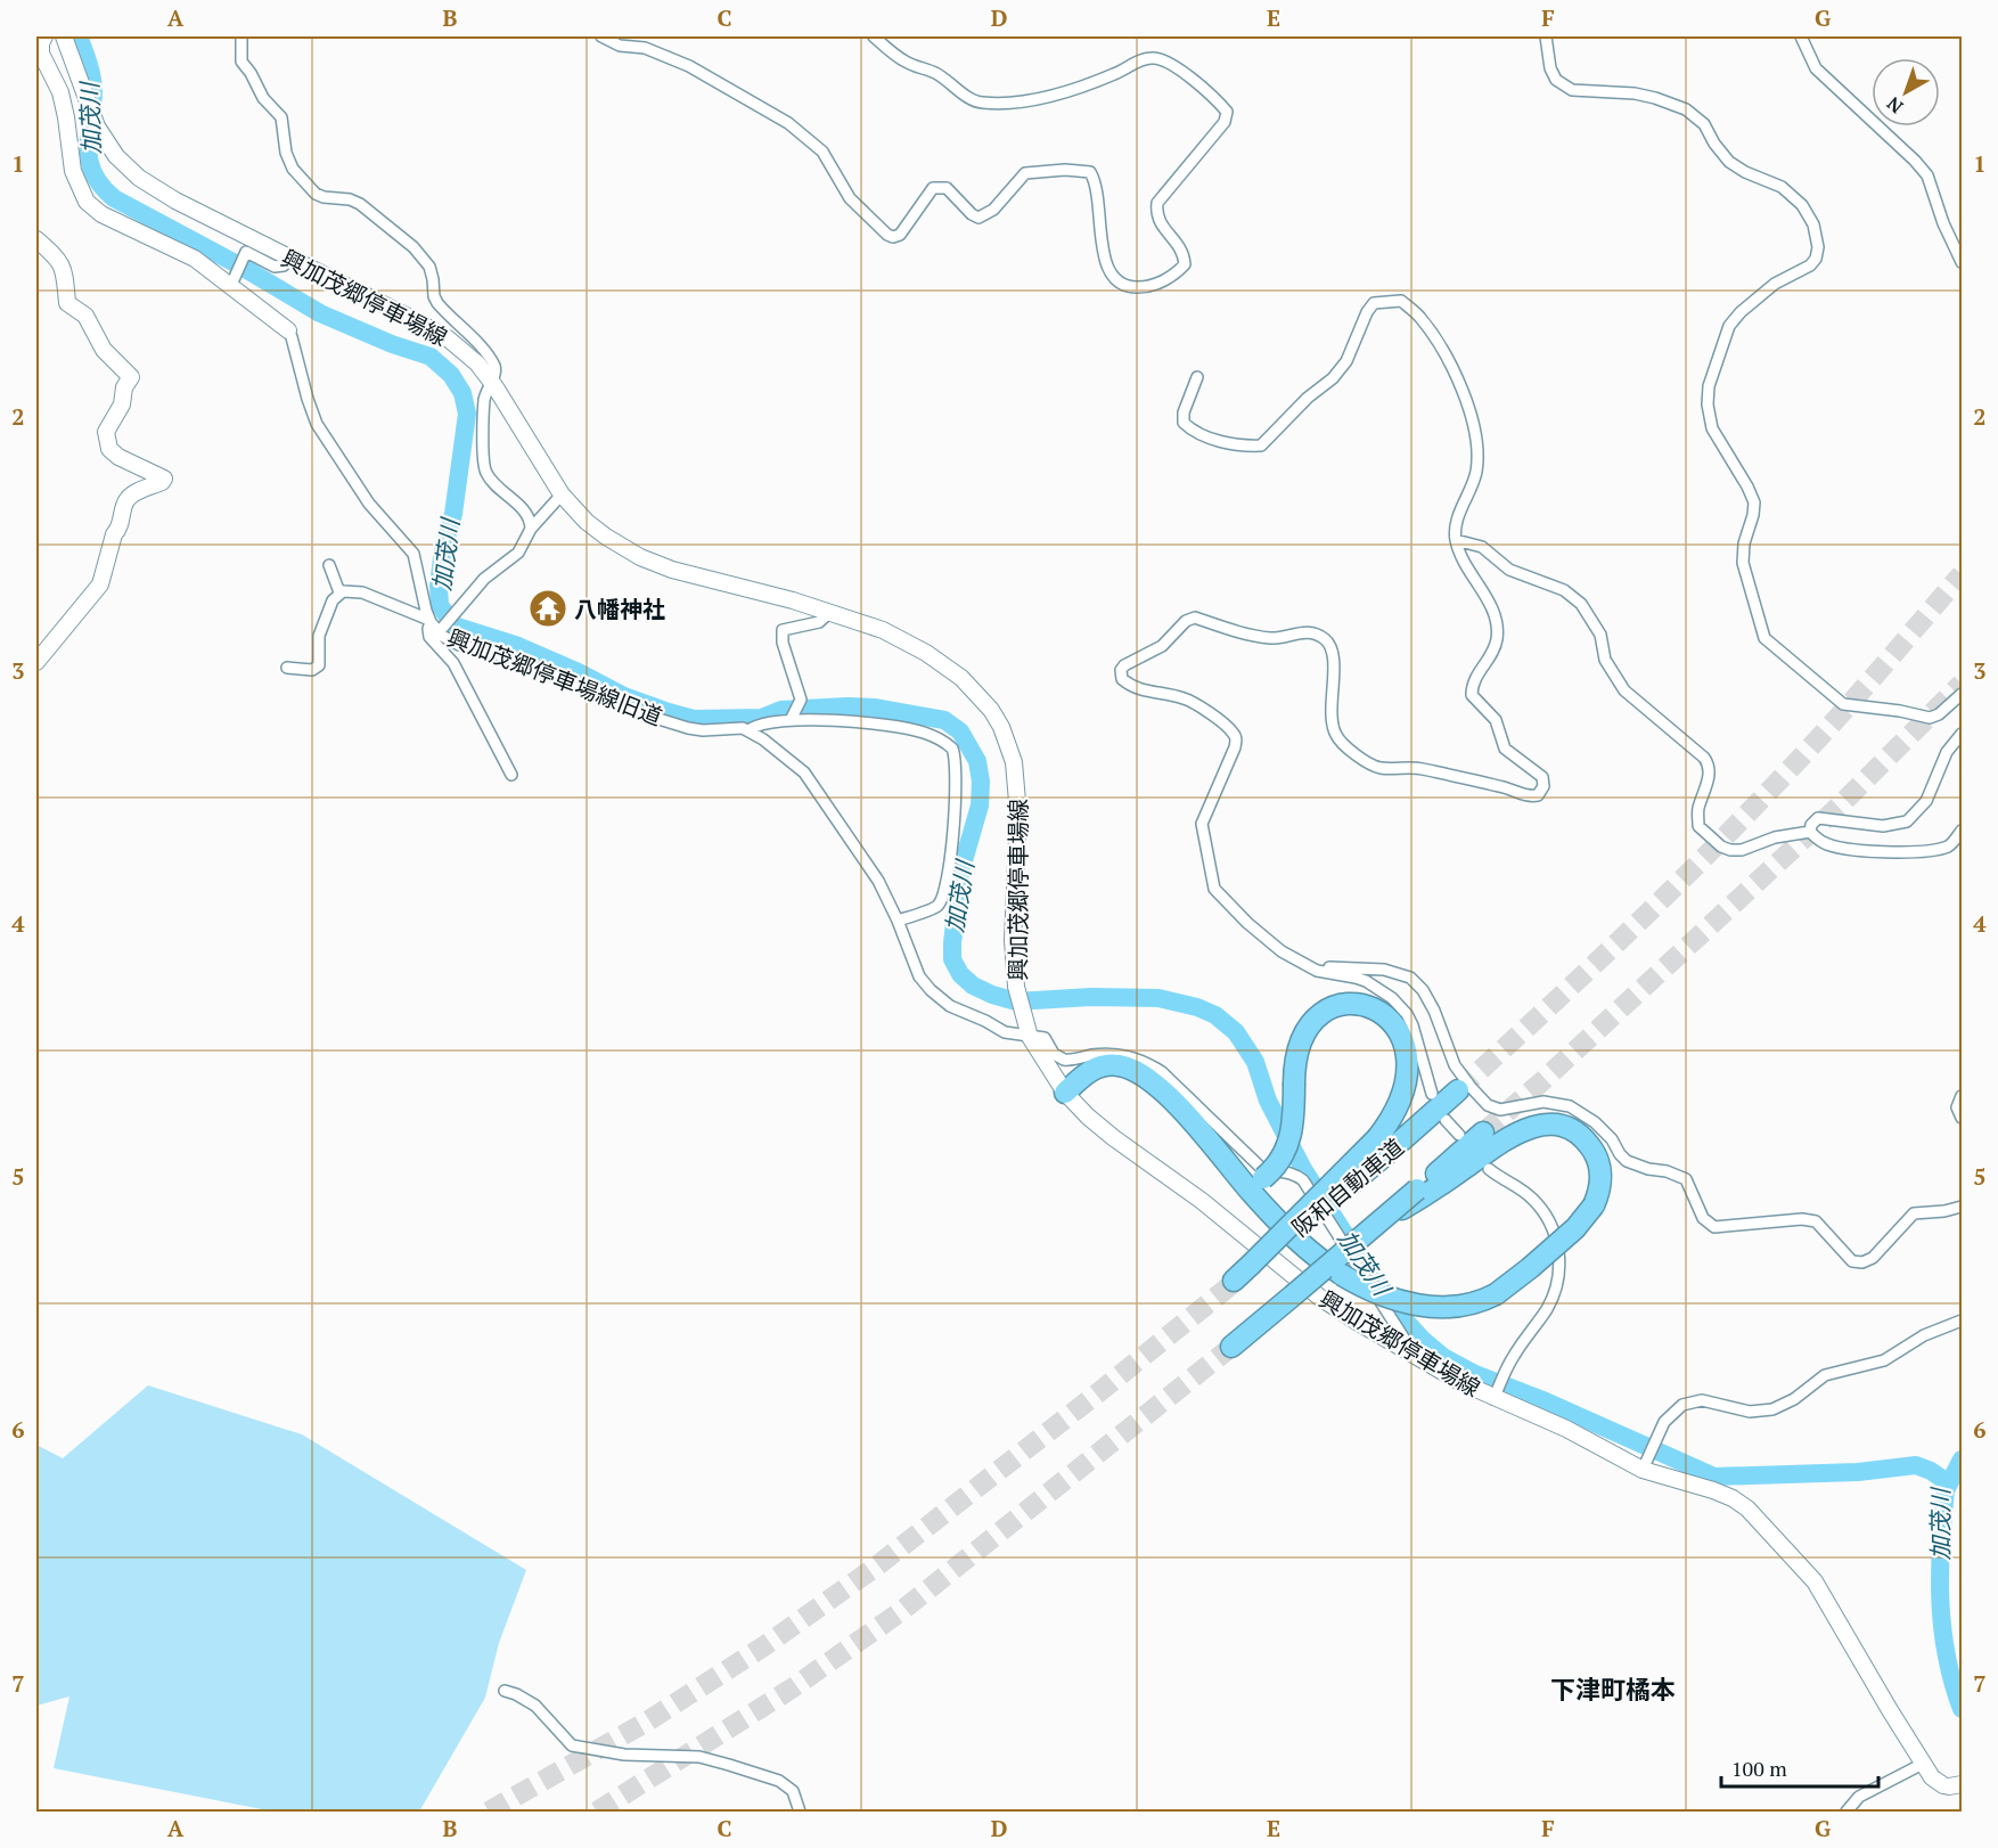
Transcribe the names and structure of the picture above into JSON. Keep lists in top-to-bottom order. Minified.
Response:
{"streets":{"highway":["阪和自動車道"],"main road":["興加茂郷停車場線","興加茂郷停車場線旧道"]},"districts":["下津町橘本"],"water":["加茂川"],"places":{"temple":["八幡神社"]},"scale_bar":"100 m","north":"bottom left","grid":{"columns":["A","B","C","D","E","F","G"],"rows":["1","2","3","4","5","6","7"]}}
